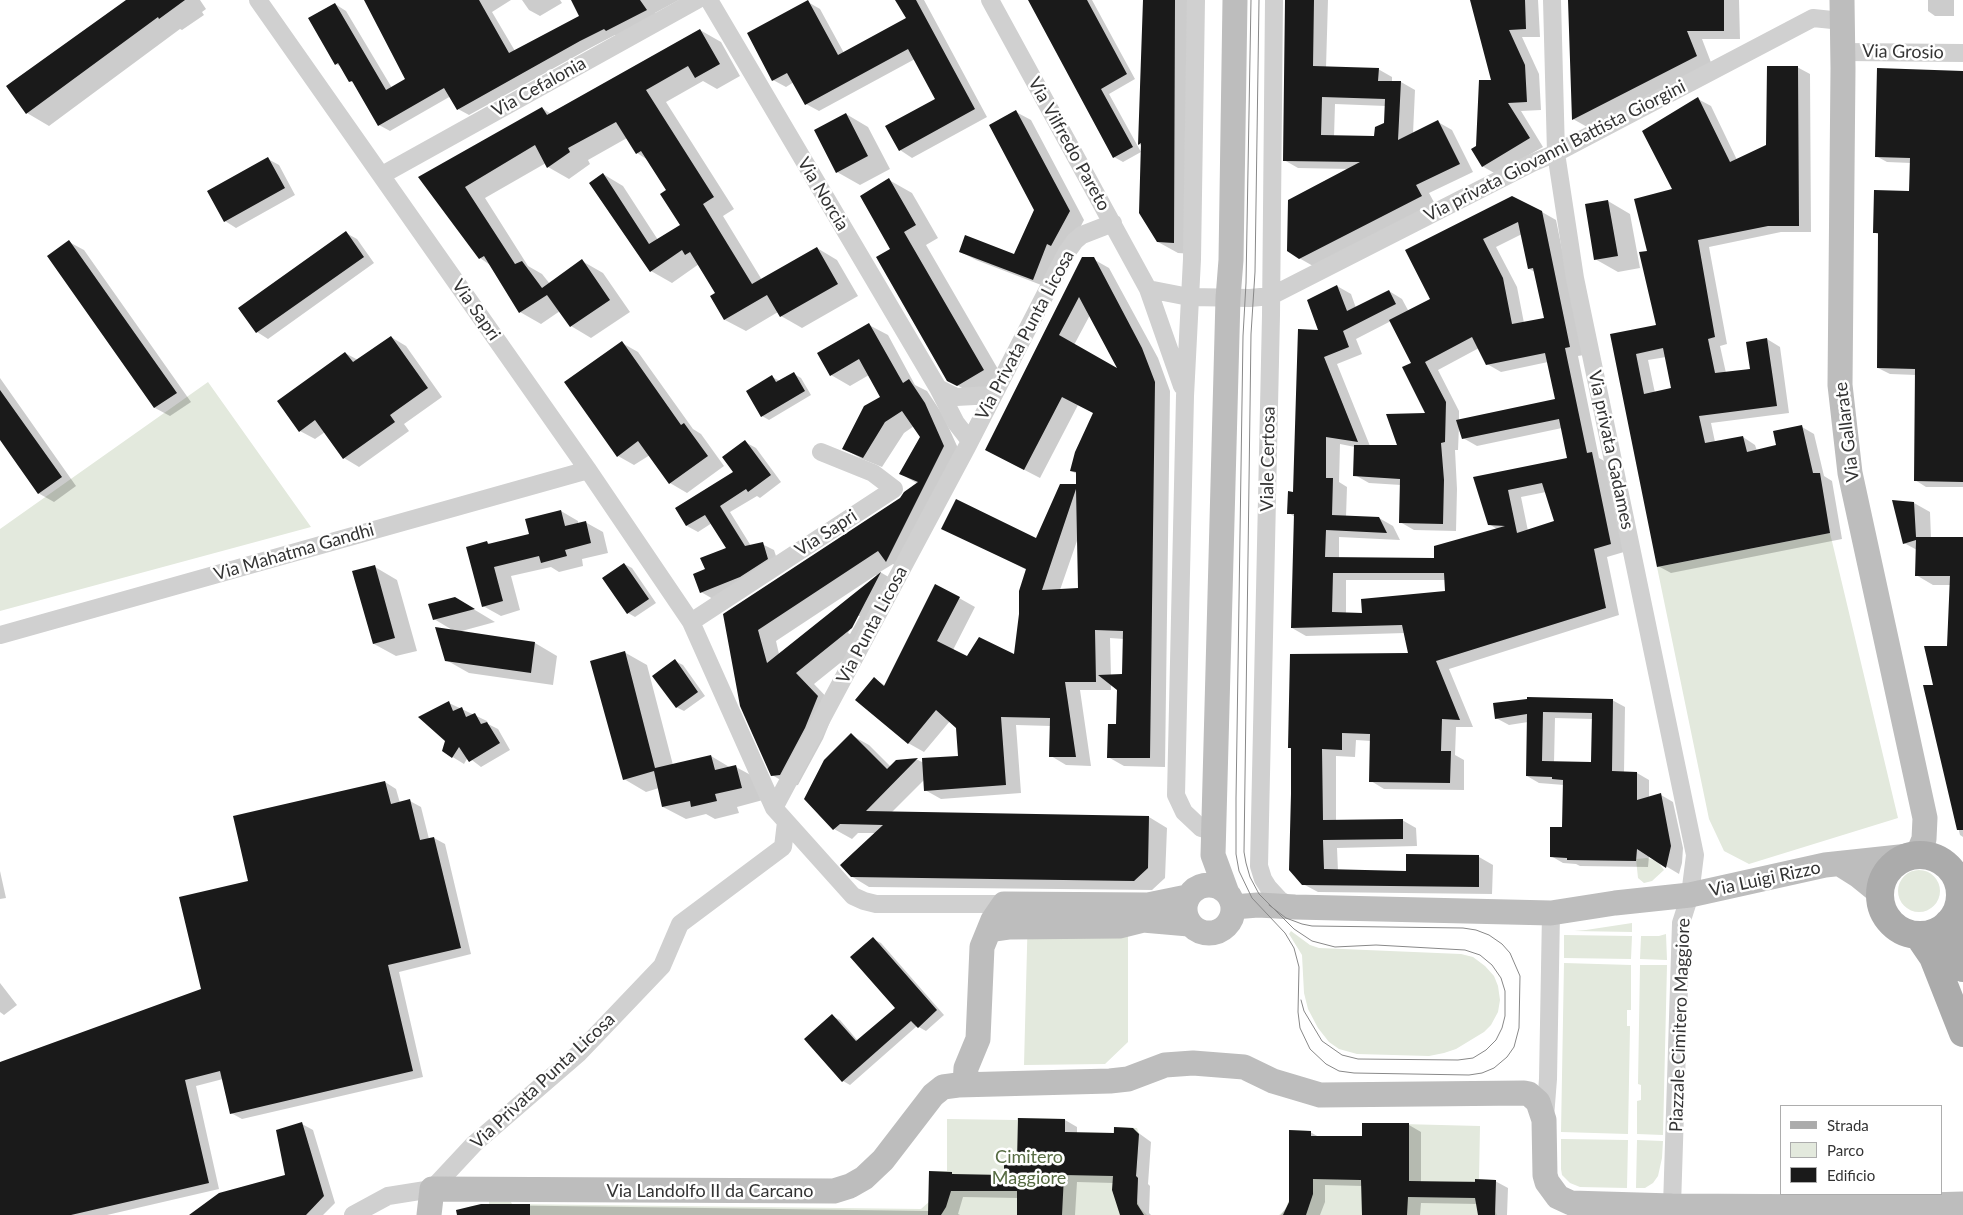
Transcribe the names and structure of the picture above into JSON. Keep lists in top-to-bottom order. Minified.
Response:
{"streets":{"main road":["Via Gallarate","Via Luigi Rizzo","Piazzale Cimitero Maggiore","Via Landolfo II da Carcano"],"street":["Via Grosio","Via Cefalonia","Via Vilfredo Pareto","Via privata Giovanni Battista Giorgini","Via Norcia","Via Sapri","Via Privata Punta Licosa","Via privata Gadames","Viale Certosa","Via Mahatma Gandhi","Via Punta Licosa"]},"crossings":[["Via Grosio","Via Gallarate"],["Via Cefalonia","Via Sapri"],["Via Vilfredo Pareto","Via Privata Punta Licosa"],["Via privata Giovanni Battista Giorgini","Via Gallarate"],["Via privata Giovanni Battista Giorgini","Via privata Gadames"],["Via privata Giovanni Battista Giorgini","Viale Certosa"],["Via Norcia","Via Privata Punta Licosa"],["Via Norcia","Via Punta Licosa"],["Via Sapri","Via Privata Punta Licosa"],["Via Sapri","Via Mahatma Gandhi"],["Via Sapri","Via Punta Licosa"],["Via Privata Punta Licosa","Via Punta Licosa"],["Via Privata Punta Licosa","Via Landolfo II da Carcano"],["Via Gallarate","Via Luigi Rizzo"],["Via privata Gadames","Via Luigi Rizzo"],["Via privata Gadames","Piazzale Cimitero Maggiore"],["Viale Certosa","Piazzale Cimitero Maggiore"],["Via Luigi Rizzo","Piazzale Cimitero Maggiore"]],"parks":["Cimitero Maggiore"],"legend":["Strada","Parco","Edificio"]}
